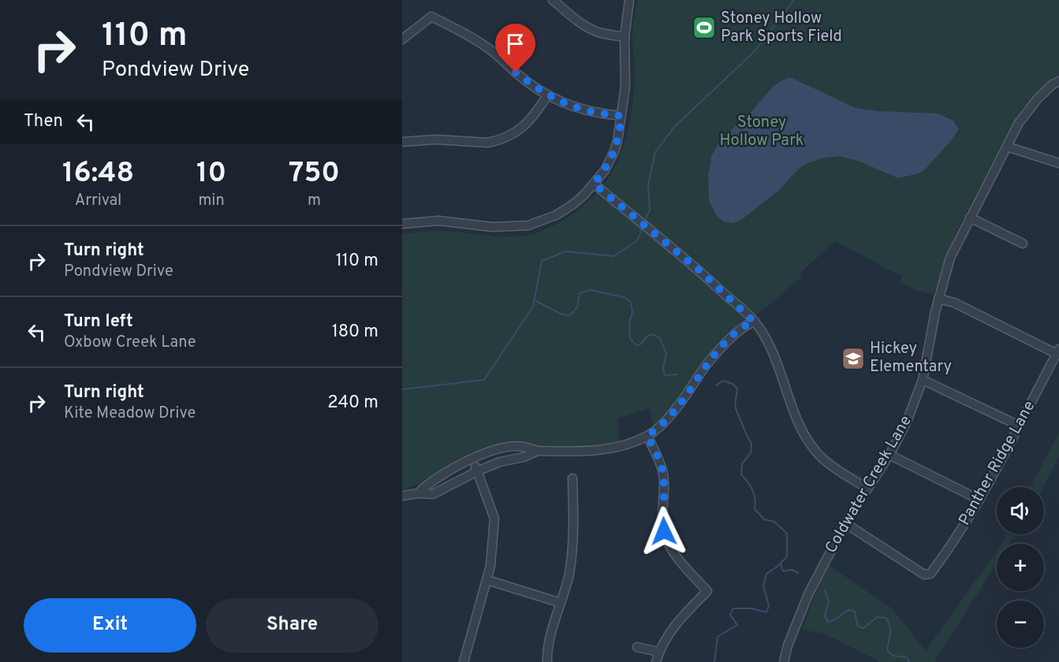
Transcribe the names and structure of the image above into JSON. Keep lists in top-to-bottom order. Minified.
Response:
{"streets":{"street":["Panther Ridge Lane","Coldwater Creek Lane"]},"crossings":[["Panther Ridge Lane","Coldwater Creek Lane"]],"parks":["Stoney Hollow Park"],"places":{"sports":["Stoney Hollow Park Sports Field"],"school or university":["Hickey Elementary"]},"page":{"turn":["110 m","Pondview Drive"],"then":"Then","eta":["16:48","Arrival","10","min","750","m"],"list":[{"name":"Turn right","note":"Pondview Drive","value":"110 m"},{"name":"Turn left","note":"Oxbow Creek Lane","value":"180 m"},{"name":"Turn right","note":"Kite Meadow Drive","value":"240 m"}],"map_buttons":["+","−"],"buttons":["Exit","Share"]}}
